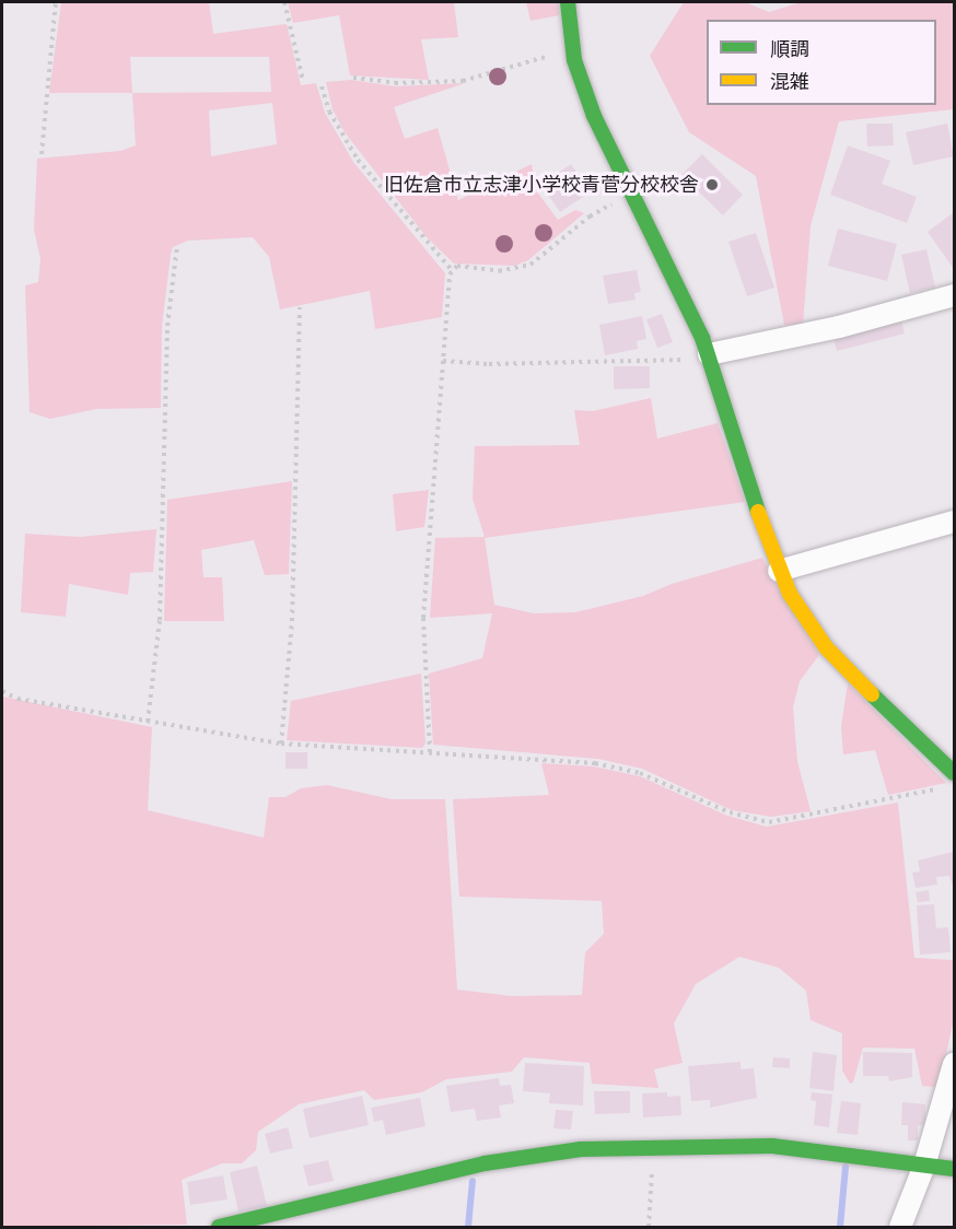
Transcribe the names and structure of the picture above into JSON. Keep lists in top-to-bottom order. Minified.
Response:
{"places":["旧佐倉市立志津小学校青菅分校校舎"],"legend":["順調","混雑"]}
